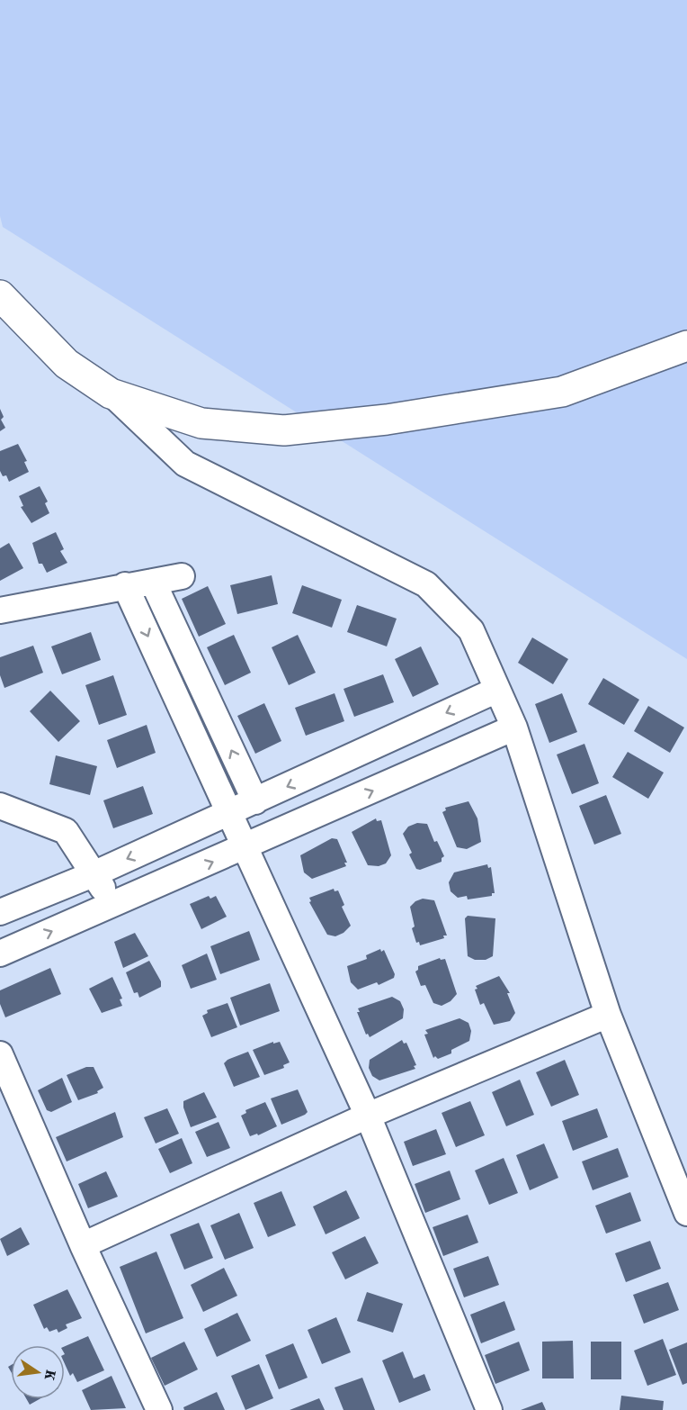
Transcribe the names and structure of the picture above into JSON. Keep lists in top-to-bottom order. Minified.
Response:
{"north":"right"}
